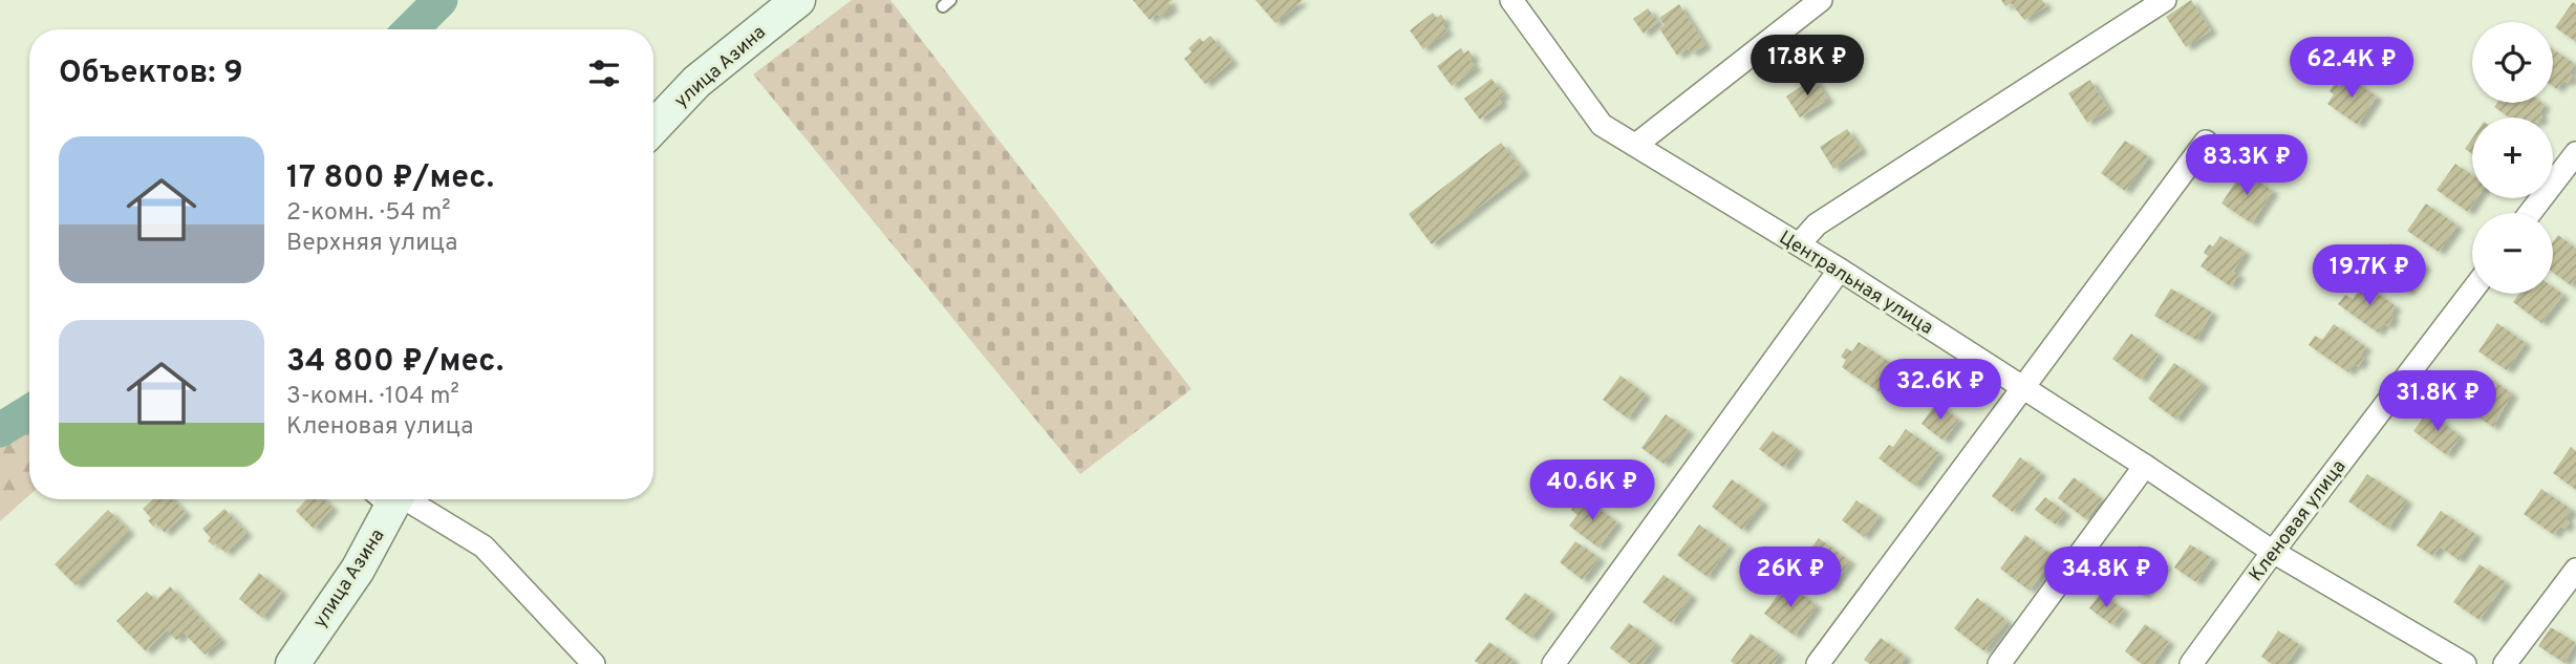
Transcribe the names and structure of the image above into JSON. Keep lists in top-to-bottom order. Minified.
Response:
{"streets":{"street":["улица Азина","Центральная улица","Кленовая улица"]},"crossings":[["Центральная улица","Кленовая улица"]],"page":{"map_buttons":["+","−"],"heading":"Объектов: 9","price":["17.8K ₽","62.4K ₽","83.3K ₽","19.7K ₽","32.6K ₽","31.8K ₽","40.6K ₽","26K ₽","34.8K ₽"],"list":[{"name":"17 800 ₽/мес.","note":"2-комн. · 54 m² · Верхняя улица"},{"name":"34 800 ₽/мес.","note":"3-комн. · 104 m² · Кленовая улица"}]}}
